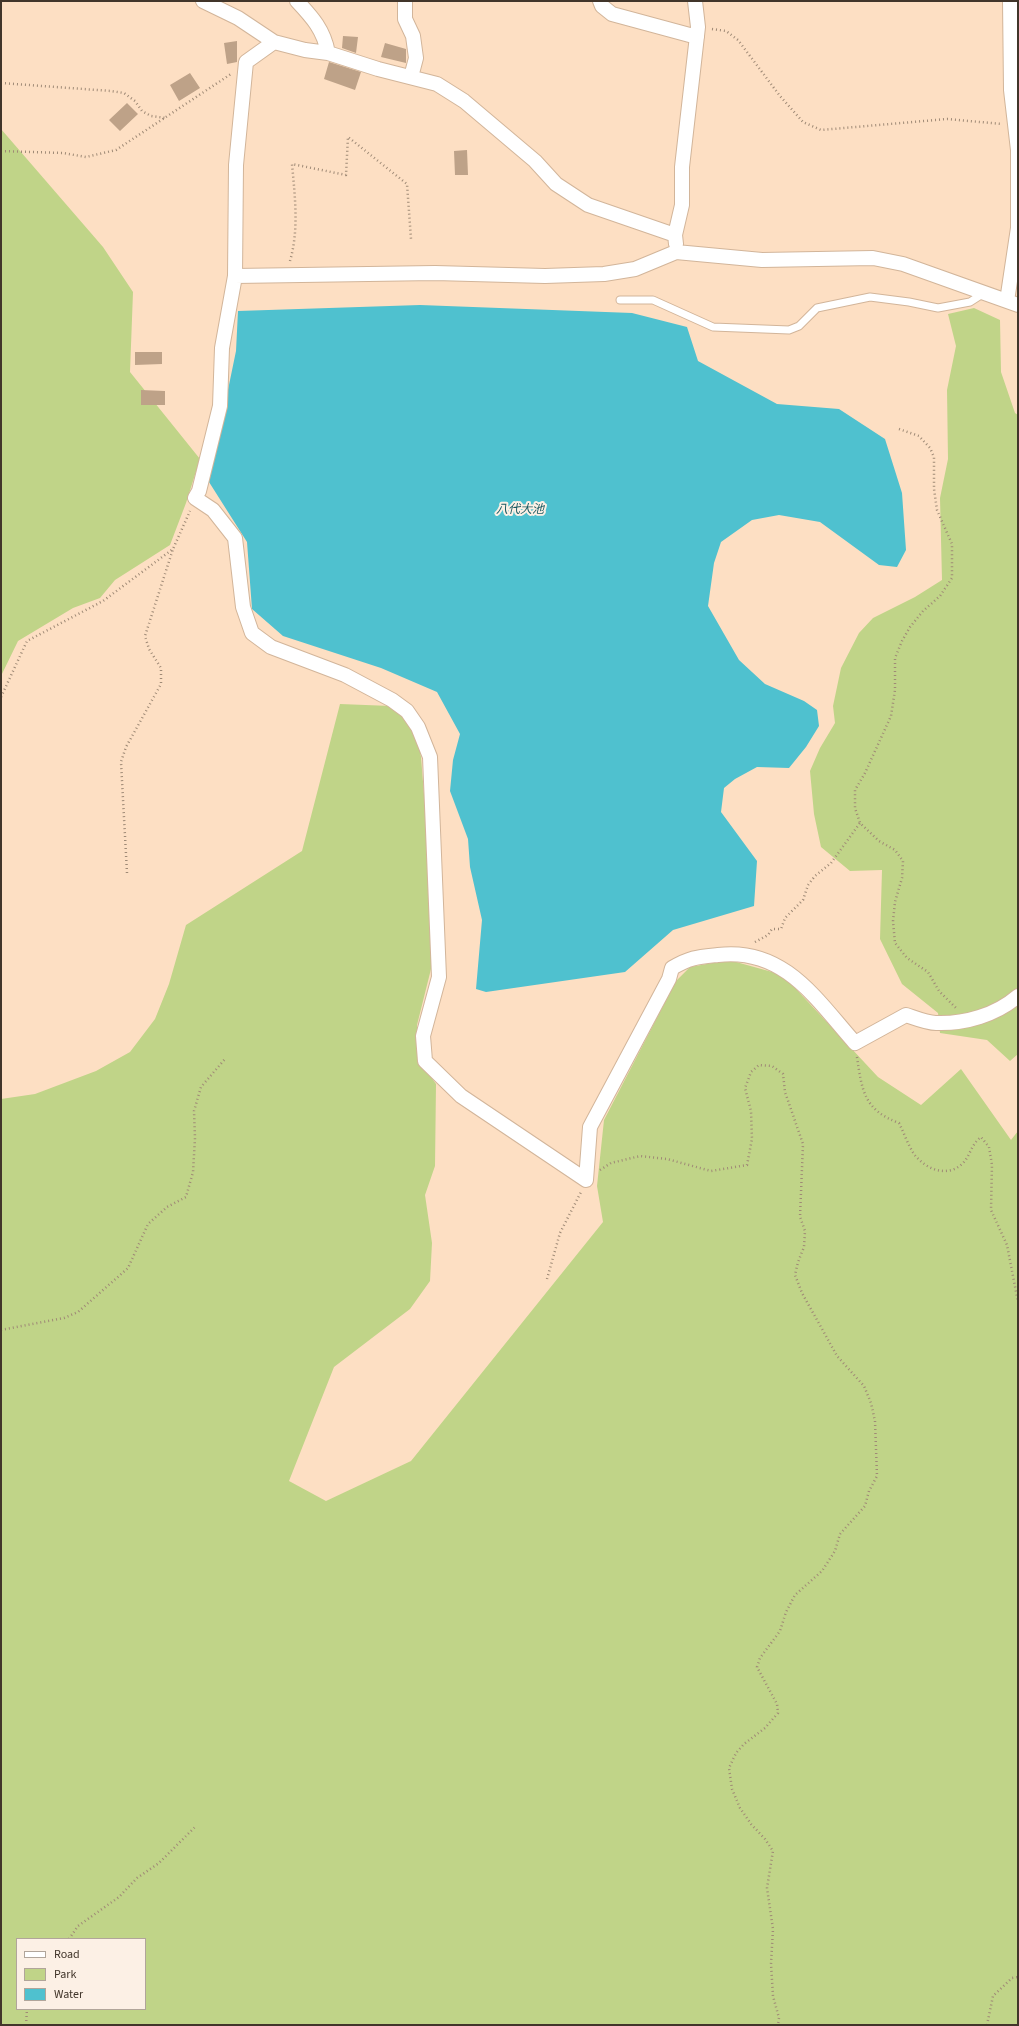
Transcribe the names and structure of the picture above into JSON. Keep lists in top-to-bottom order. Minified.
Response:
{"water":["八代大池"],"legend":["Road","Park","Water"]}
